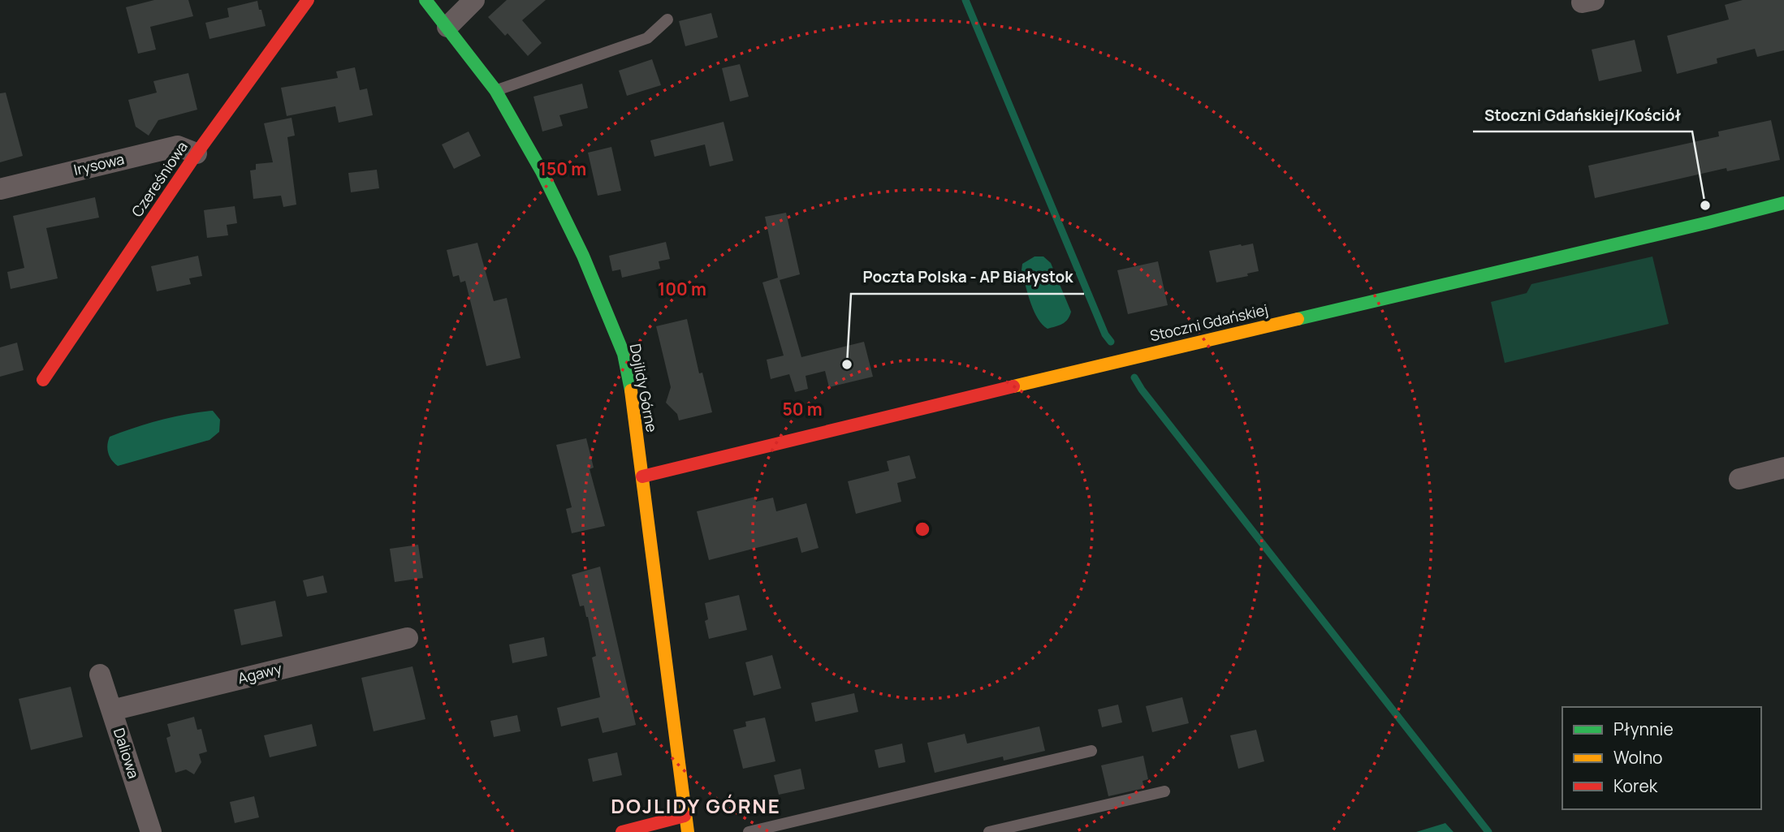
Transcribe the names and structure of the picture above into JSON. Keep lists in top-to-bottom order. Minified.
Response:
{"streets":{"street":["Irysowa","Czereśniowa","Stoczni Gdańskiej","Dojlidy Górne","Agawy","Daliowa"]},"crossings":[["Irysowa","Czereśniowa"],["Stoczni Gdańskiej","Dojlidy Górne"],["Agawy","Daliowa"]],"districts":["DOJLIDY GÓRNE"],"places":["Stoczni Gdańskiej/Kościół","Poczta Polska - AP Białystok"],"legend":["Płynnie","Wolno","Korek"],"rings":["150 m","100 m","50 m"]}
